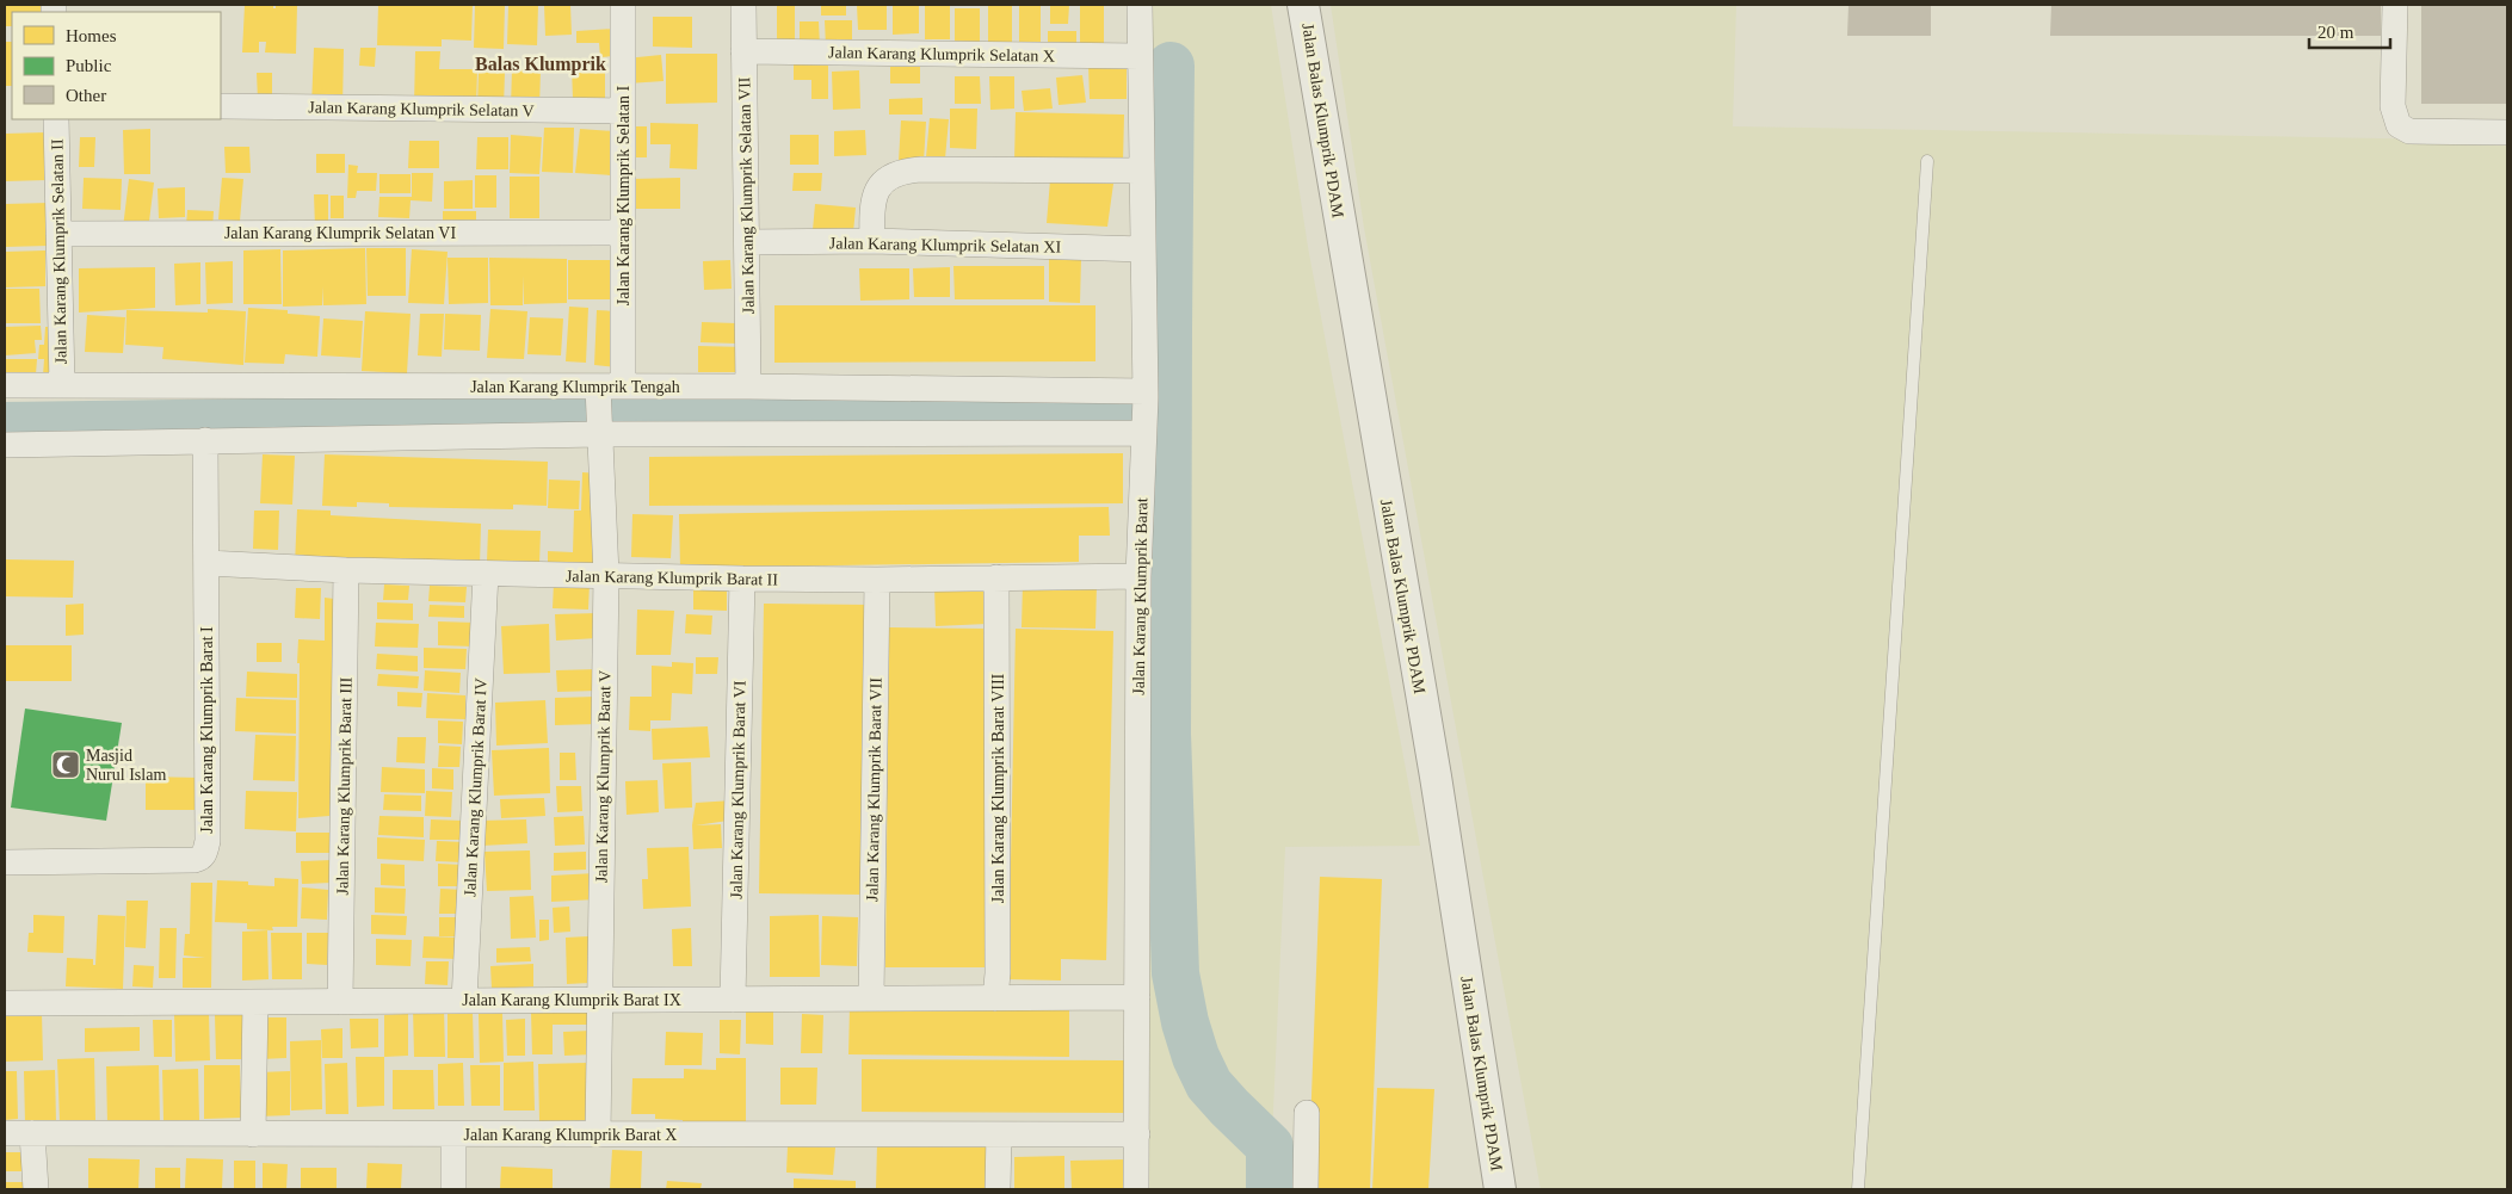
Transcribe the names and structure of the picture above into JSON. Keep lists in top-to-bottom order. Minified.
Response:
{"streets":{"street":["Jalan Karang Klumprik Selatan X","Jalan Karang Klumprik Selatan V","Jalan Balas Klumprik PDAM","Jalan Karang Klumprik Selatan I","Jalan Karang Klumprik Selatan VII","Jalan Karang Klumprik Selatan VI","Jalan Karang Klumprik Selatan XI","Jalan Karang Klumprik Selatan II","Jalan Karang Klumprik Tengah","Jalan Karang Klumprik Barat II","Jalan Karang Klumprik Barat","Jalan Karang Klumprik Barat I","Jalan Karang Klumprik Barat V","Jalan Karang Klumprik Barat III","Jalan Karang Klumprik Barat IV","Jalan Karang Klumprik Barat VIII","Jalan Karang Klumprik Barat VI","Jalan Karang Klumprik Barat VII","Jalan Karang Klumprik Barat IX","Jalan Karang Klumprik Barat X"]},"crossings":[["Jalan Karang Klumprik Selatan X","Jalan Karang Klumprik Selatan VII"],["Jalan Karang Klumprik Selatan X","Jalan Karang Klumprik Barat"],["Jalan Karang Klumprik Selatan V","Jalan Karang Klumprik Selatan I"],["Jalan Karang Klumprik Selatan I","Jalan Karang Klumprik Selatan VI"],["Jalan Karang Klumprik Selatan I","Jalan Karang Klumprik Tengah"],["Jalan Karang Klumprik Selatan VII","Jalan Karang Klumprik Selatan XI"],["Jalan Karang Klumprik Selatan VII","Jalan Karang Klumprik Tengah"],["Jalan Karang Klumprik Selatan VI","Jalan Karang Klumprik Selatan II"],["Jalan Karang Klumprik Selatan XI","Jalan Karang Klumprik Barat"],["Jalan Karang Klumprik Selatan II","Jalan Karang Klumprik Tengah"],["Jalan Karang Klumprik Tengah","Jalan Karang Klumprik Barat"],["Jalan Karang Klumprik Tengah","Jalan Karang Klumprik Barat I"],["Jalan Karang Klumprik Tengah","Jalan Karang Klumprik Barat V"],["Jalan Karang Klumprik Barat II","Jalan Karang Klumprik Barat"],["Jalan Karang Klumprik Barat II","Jalan Karang Klumprik Barat I"],["Jalan Karang Klumprik Barat II","Jalan Karang Klumprik Barat V"],["Jalan Karang Klumprik Barat II","Jalan Karang Klumprik Barat III"],["Jalan Karang Klumprik Barat II","Jalan Karang Klumprik Barat IV"],["Jalan Karang Klumprik Barat II","Jalan Karang Klumprik Barat VIII"],["Jalan Karang Klumprik Barat II","Jalan Karang Klumprik Barat VI"],["Jalan Karang Klumprik Barat II","Jalan Karang Klumprik Barat VII"],["Jalan Karang Klumprik Barat","Jalan Karang Klumprik Barat IX"],["Jalan Karang Klumprik Barat","Jalan Karang Klumprik Barat X"],["Jalan Karang Klumprik Barat V","Jalan Karang Klumprik Barat IX"],["Jalan Karang Klumprik Barat V","Jalan Karang Klumprik Barat X"],["Jalan Karang Klumprik Barat III","Jalan Karang Klumprik Barat IX"],["Jalan Karang Klumprik Barat IV","Jalan Karang Klumprik Barat IX"],["Jalan Karang Klumprik Barat VIII","Jalan Karang Klumprik Barat IX"],["Jalan Karang Klumprik Barat VI","Jalan Karang Klumprik Barat IX"],["Jalan Karang Klumprik Barat VII","Jalan Karang Klumprik Barat IX"]],"districts":["Balas Klumprik"],"places":{"mosque":["Masjid Nurul Islam"]},"legend":["Homes","Public","Other"],"scale_bar":"20 m"}
